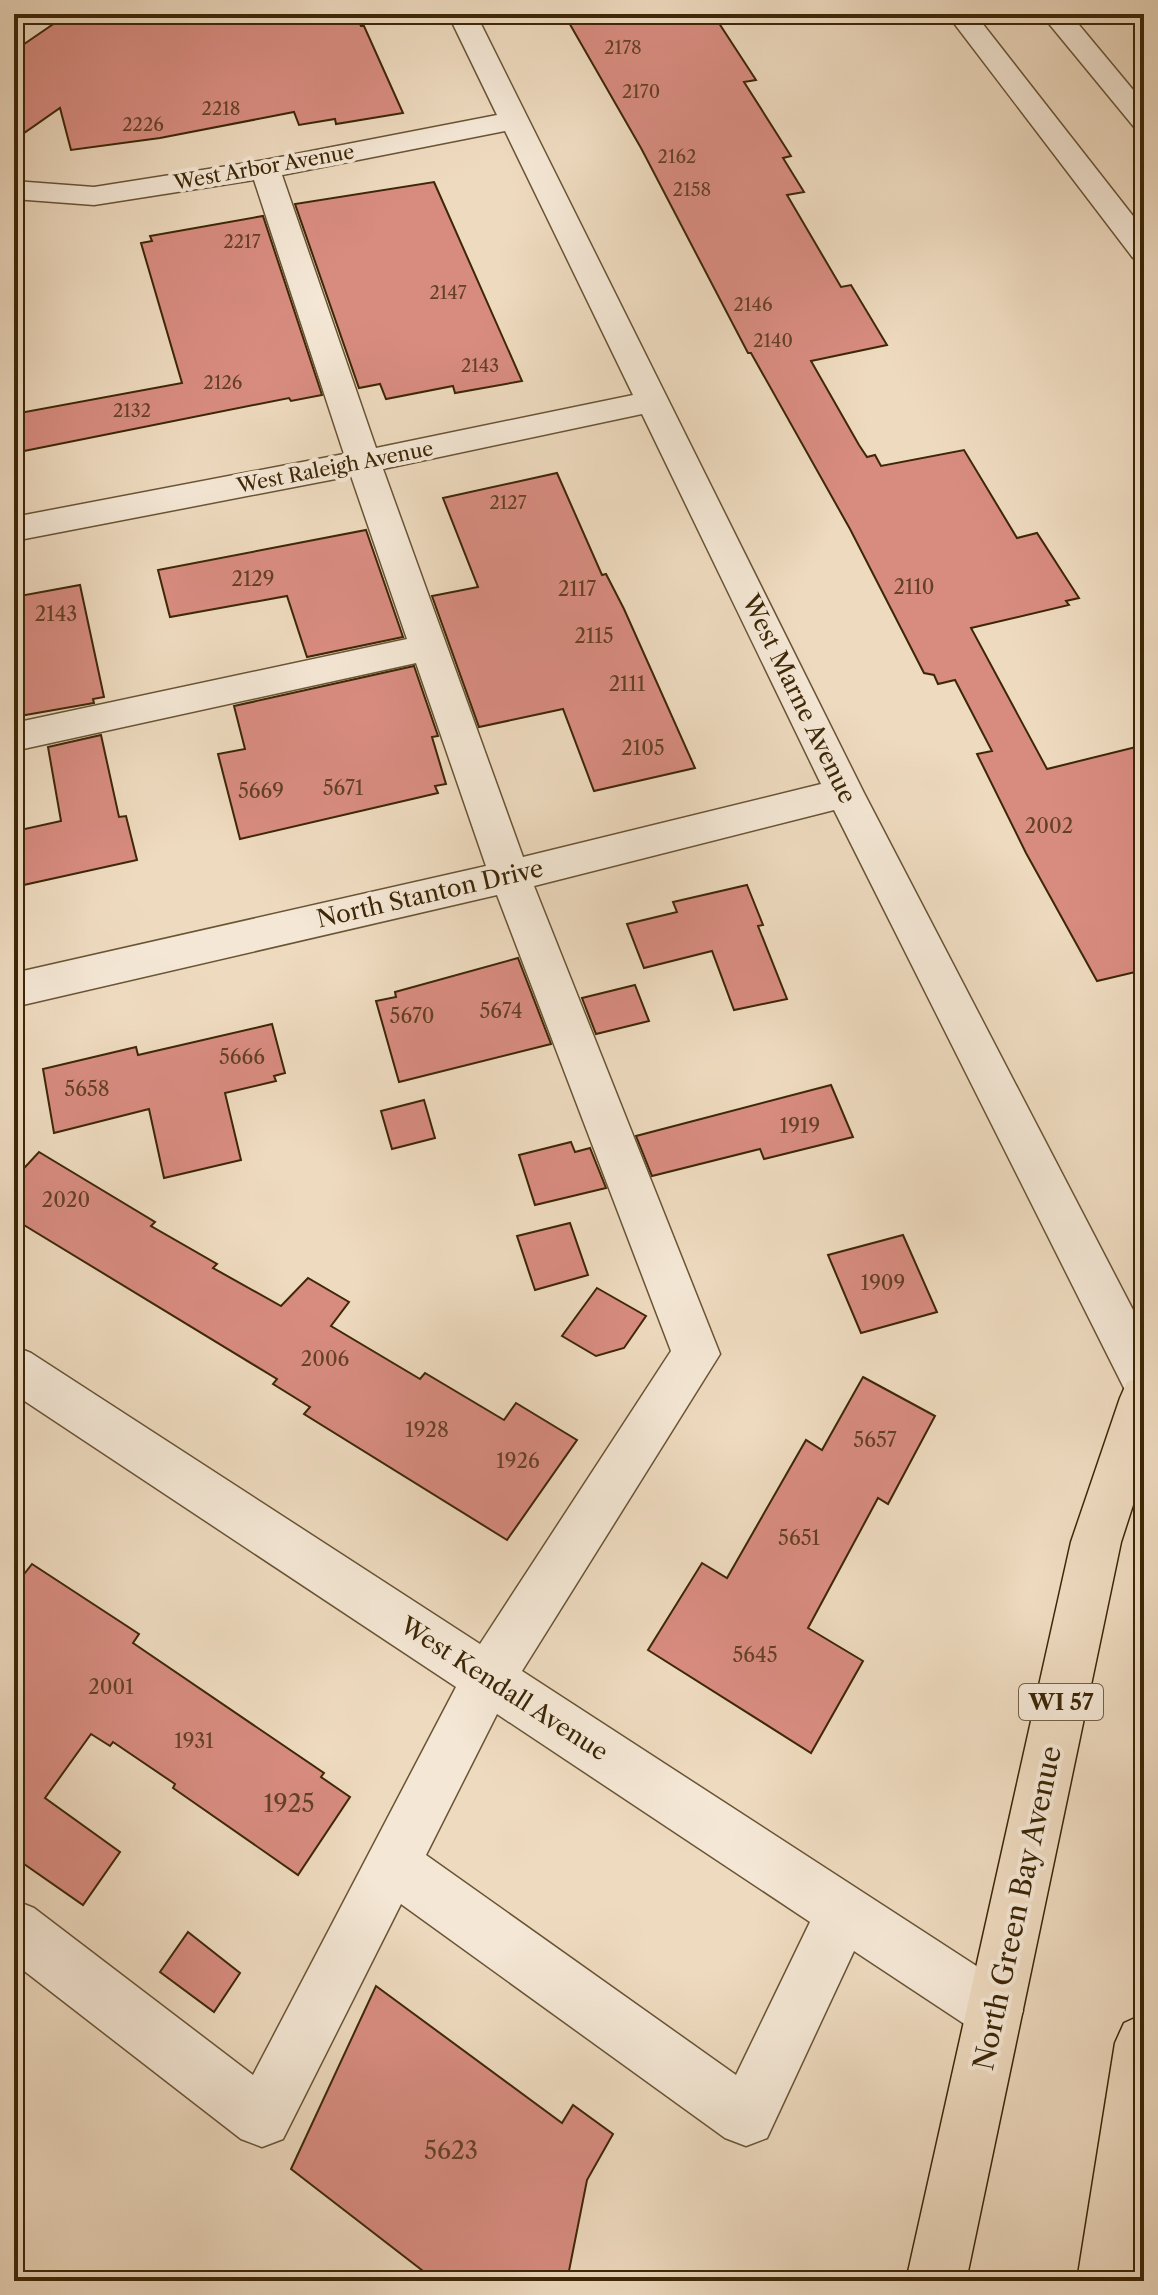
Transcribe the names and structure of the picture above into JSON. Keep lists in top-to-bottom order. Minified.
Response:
{"streets":{"main road":["WI 57","North Green Bay Avenue"],"street":["West Arbor Avenue","West Raleigh Avenue","West Marne Avenue","North Stanton Drive","West Kendall Avenue"]},"crossings":[["West Arbor Avenue","West Marne Avenue"],["West Raleigh Avenue","West Marne Avenue"],["West Marne Avenue","North Stanton Drive"],["West Kendall Avenue","North Green Bay Avenue"]],"house_numbers":["2178","2170","2218","2226","2162","2158","2217","2147","2146","2140","2143","2126","2132","2127","2129","2110","2117","2143","2115","2111","2105","5671","5669","2002","5674","5670","5666","5658","1919","2020","1909","2006","1928","5657","1926","5651","5645","2001","1931","1925","5623"]}
